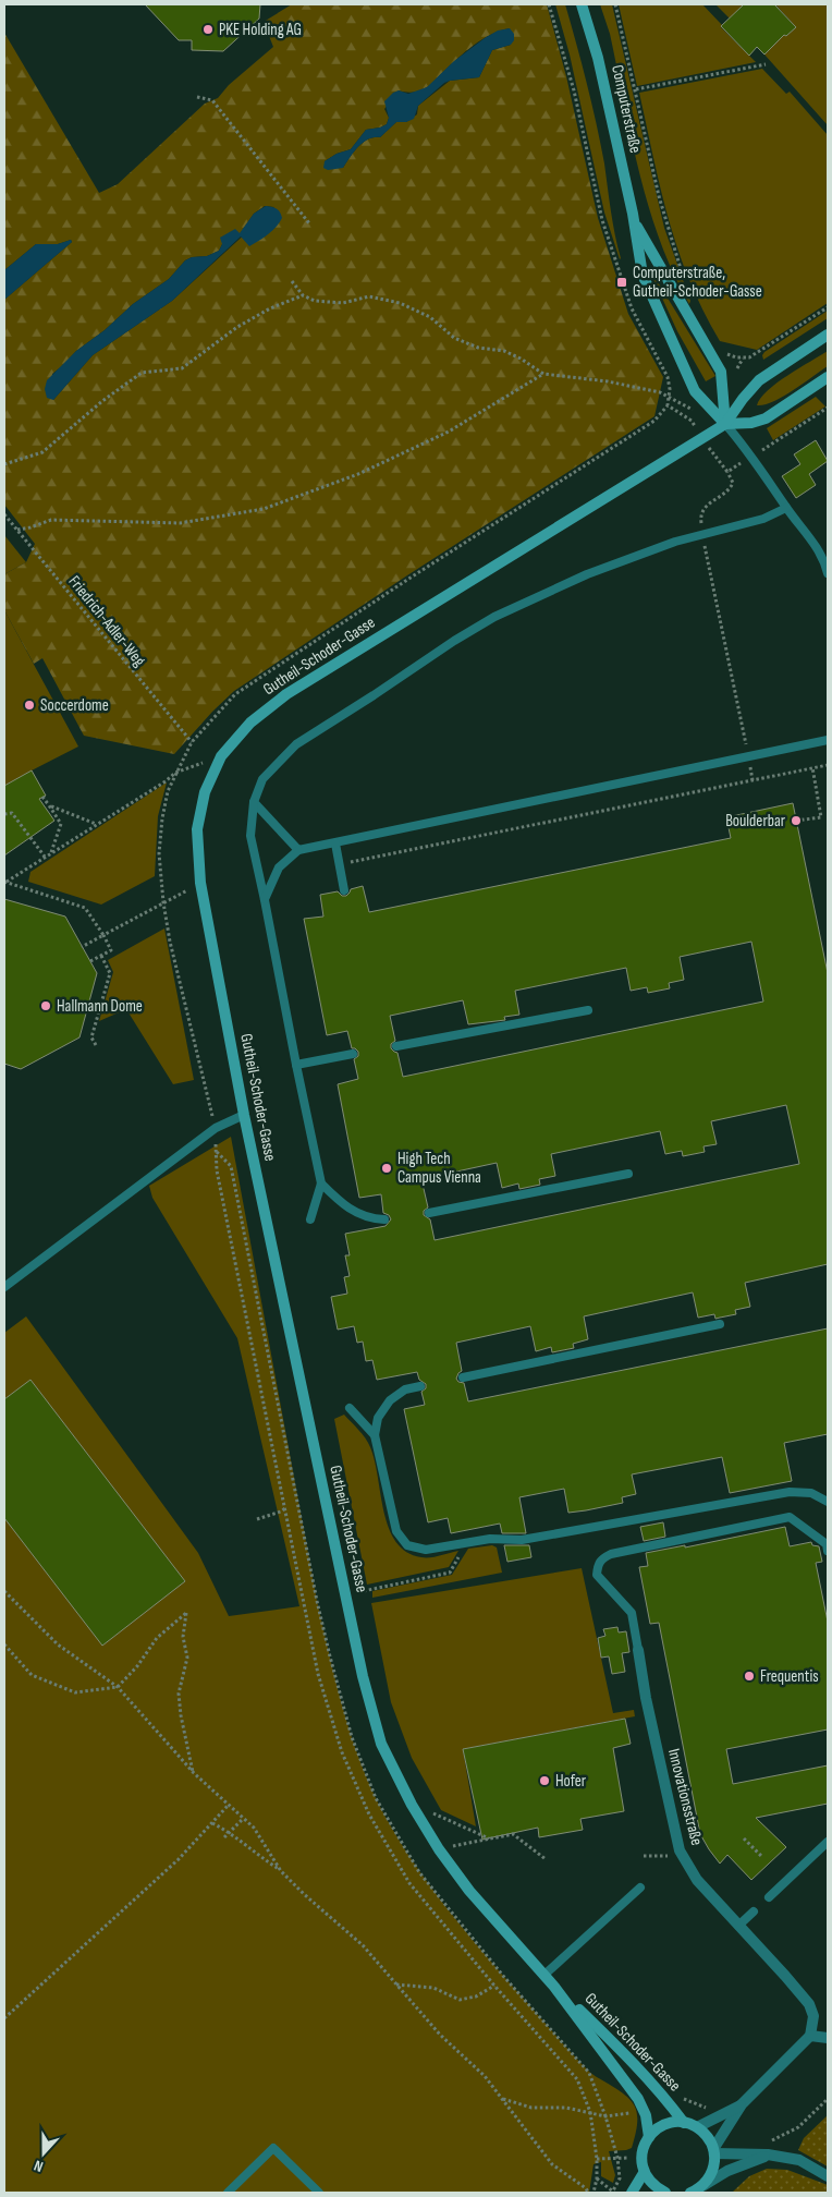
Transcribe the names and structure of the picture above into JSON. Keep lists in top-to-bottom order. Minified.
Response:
{"streets":{"street":["Computerstraße","Gutheil-Schoder-Gasse","Innovationsstraße"],"path":["Friedrich-Adler-Weg"]},"crossings":[["Computerstraße","Gutheil-Schoder-Gasse"]],"places":{"other":["PKE Holding AG","Soccerdome","Boulderbar","Hallmann Dome","High Tech Campus Vienna","Frequentis","Hofer"],"transit":["Computerstraße, Gutheil-Schoder-Gasse"]},"north":"bottom"}
